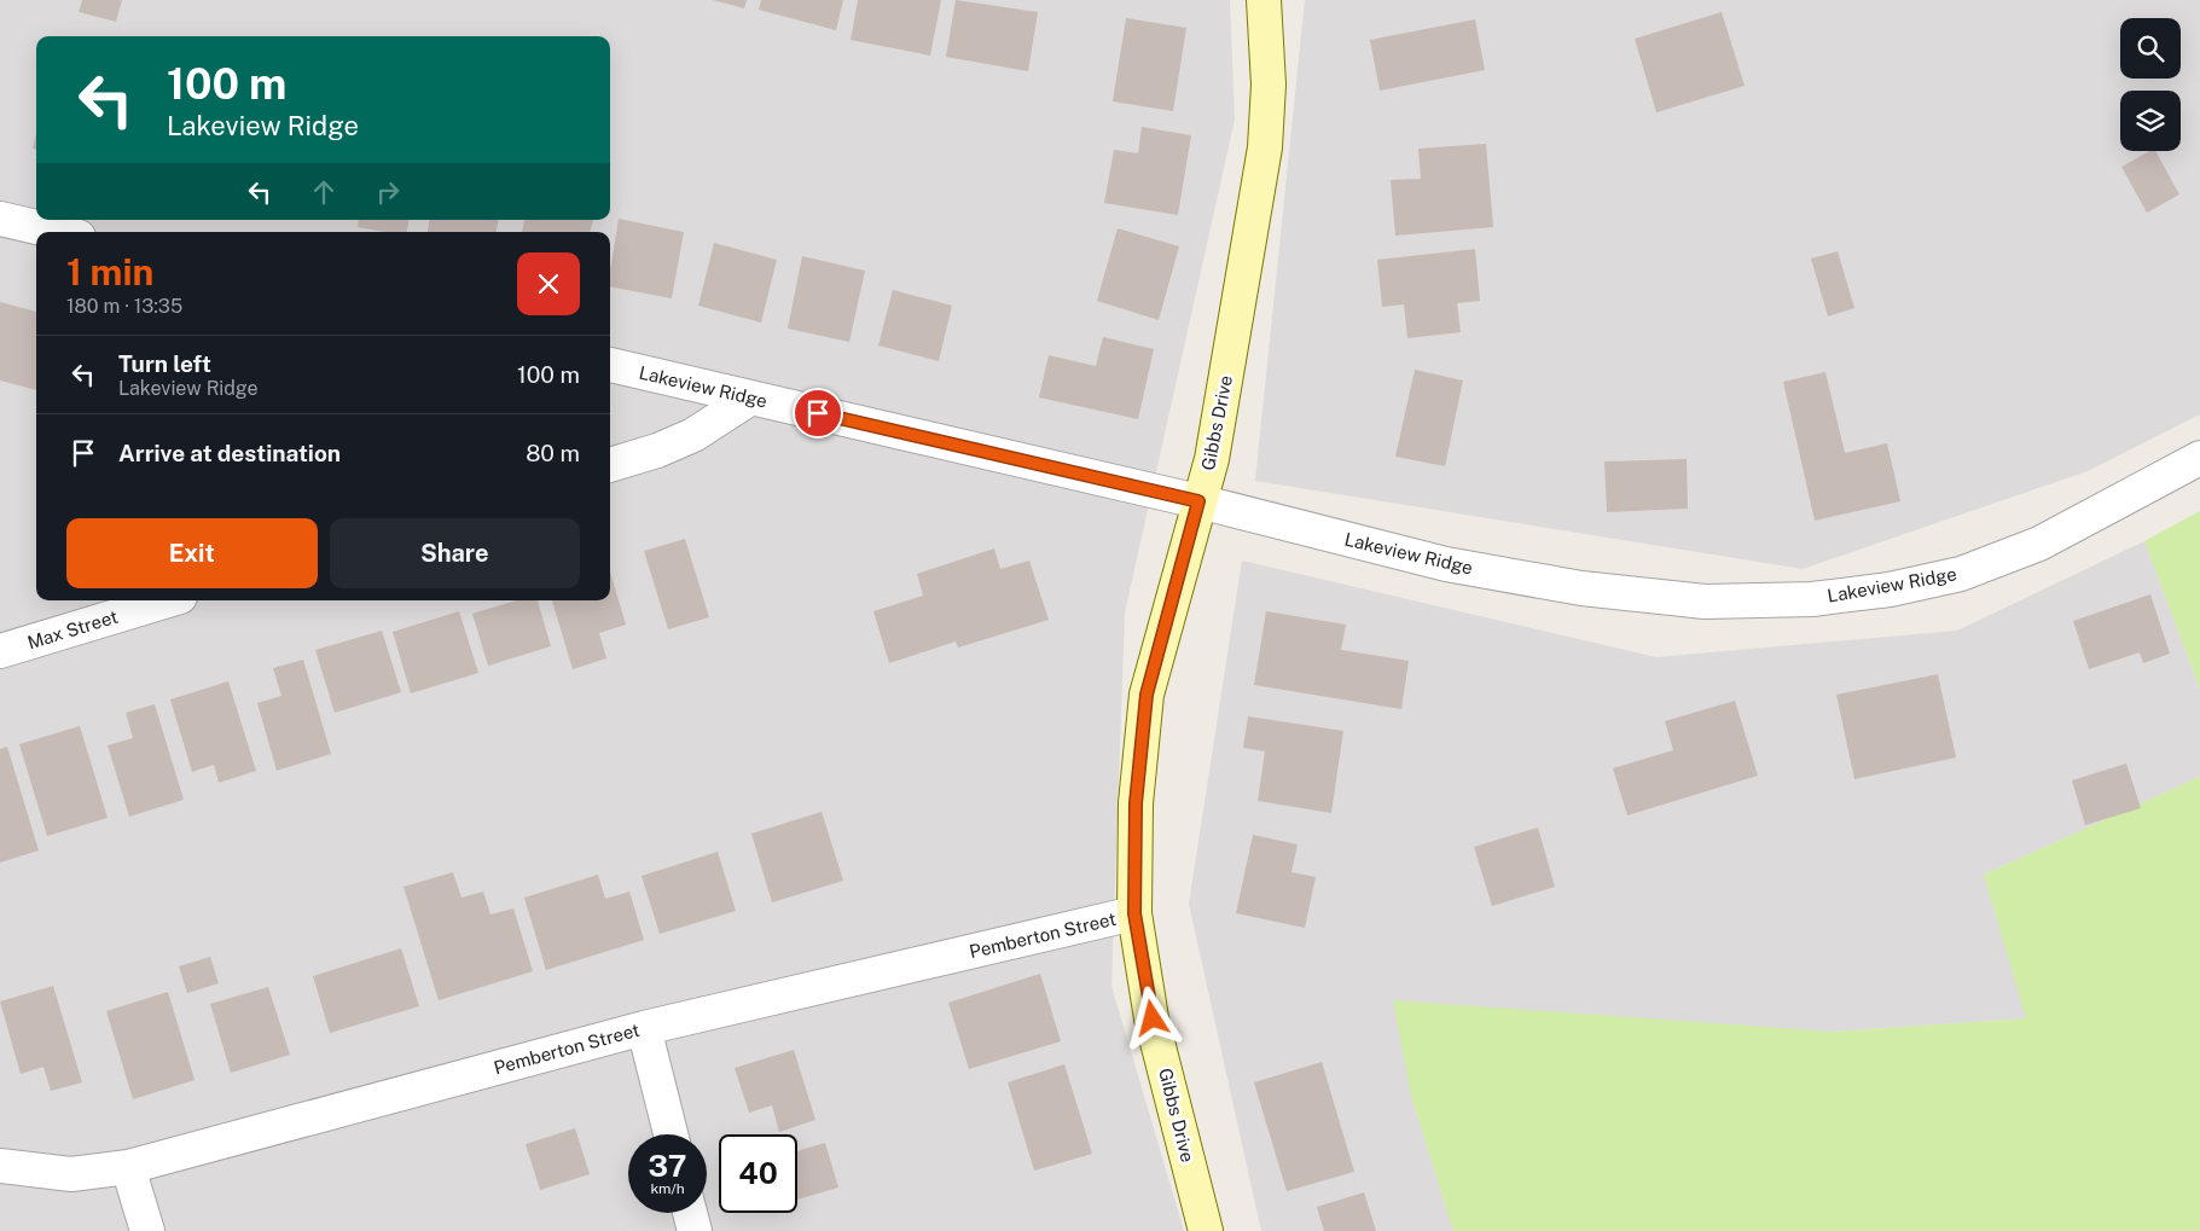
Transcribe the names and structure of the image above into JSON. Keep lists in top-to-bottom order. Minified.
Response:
{"streets":{"street":["Lakeview Ridge","Gibbs Drive","Max Street","Pemberton Street"]},"crossings":[["Lakeview Ridge","Gibbs Drive"],["Gibbs Drive","Pemberton Street"]],"page":{"turn":["100 m","Lakeview Ridge"],"heading":["1 min","180 m · 13:35"],"list":[{"name":"Turn left","note":"Lakeview Ridge","value":"100 m"},{"name":"Arrive at destination","value":"80 m"}],"buttons":["Exit","Share"],"speed":"37 km/h","limit":"40"}}
